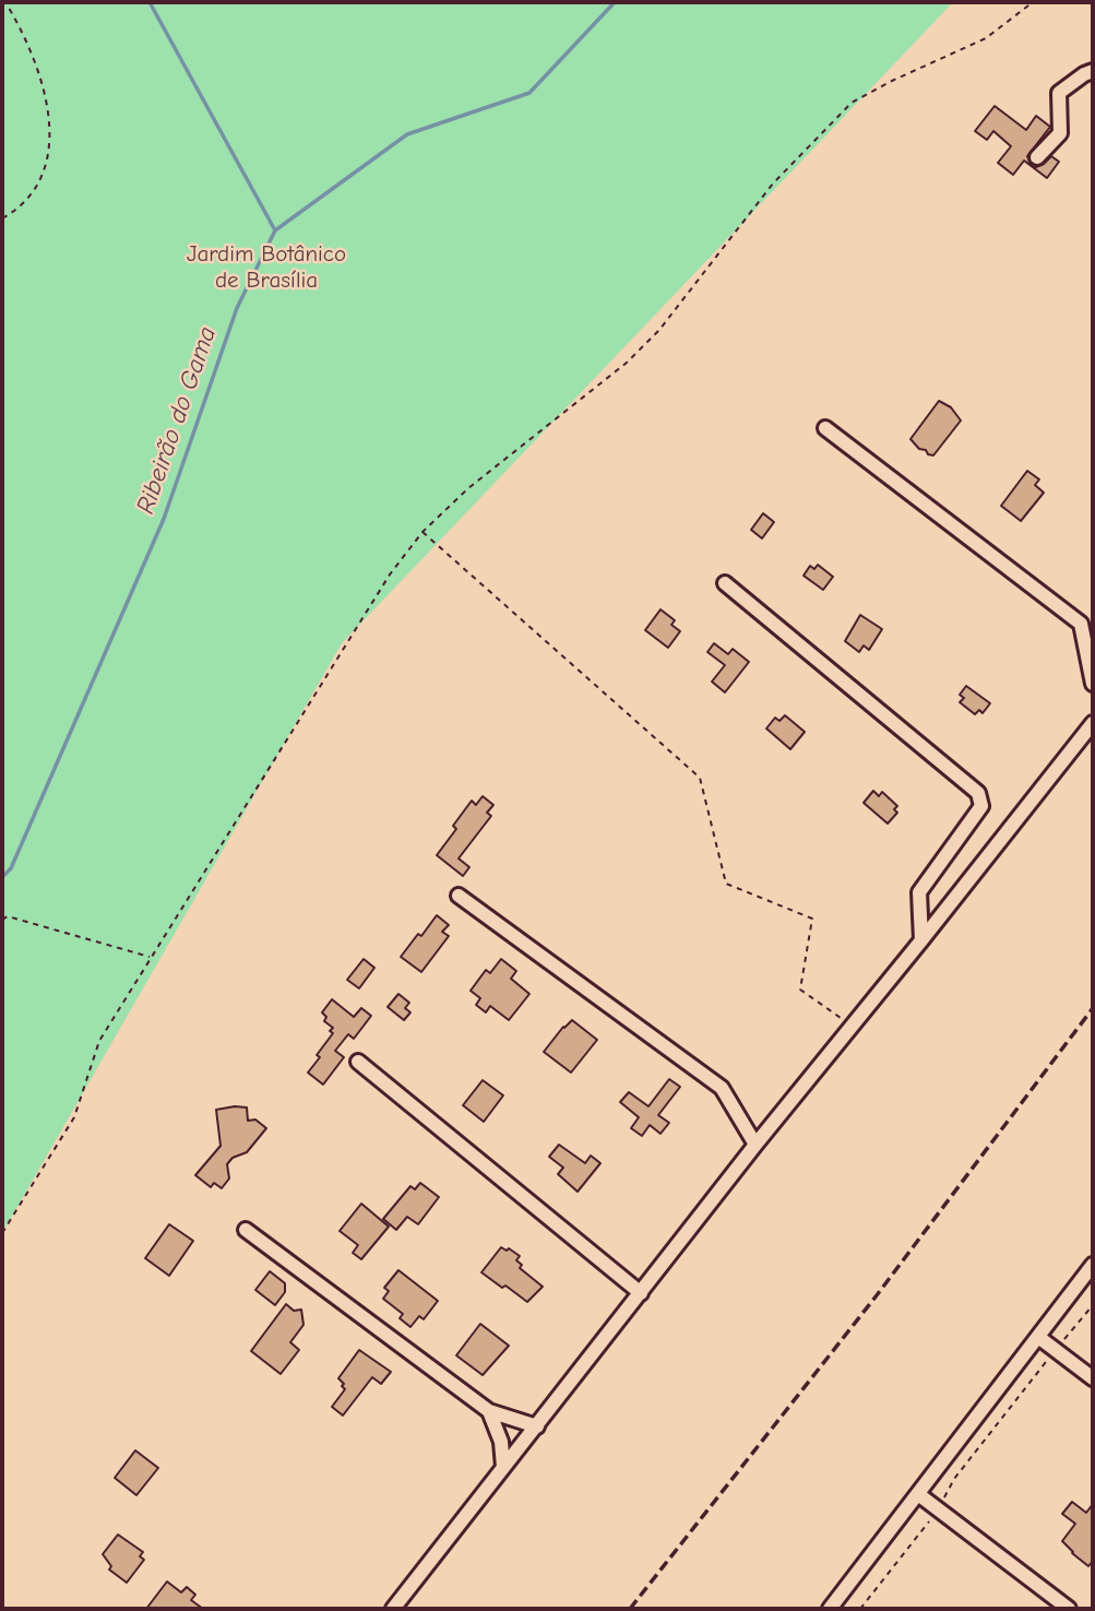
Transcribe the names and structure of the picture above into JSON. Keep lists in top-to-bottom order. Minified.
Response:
{"water":["Ribeirão do Gama"],"parks":["Jardim Botânico de Brasília"]}
